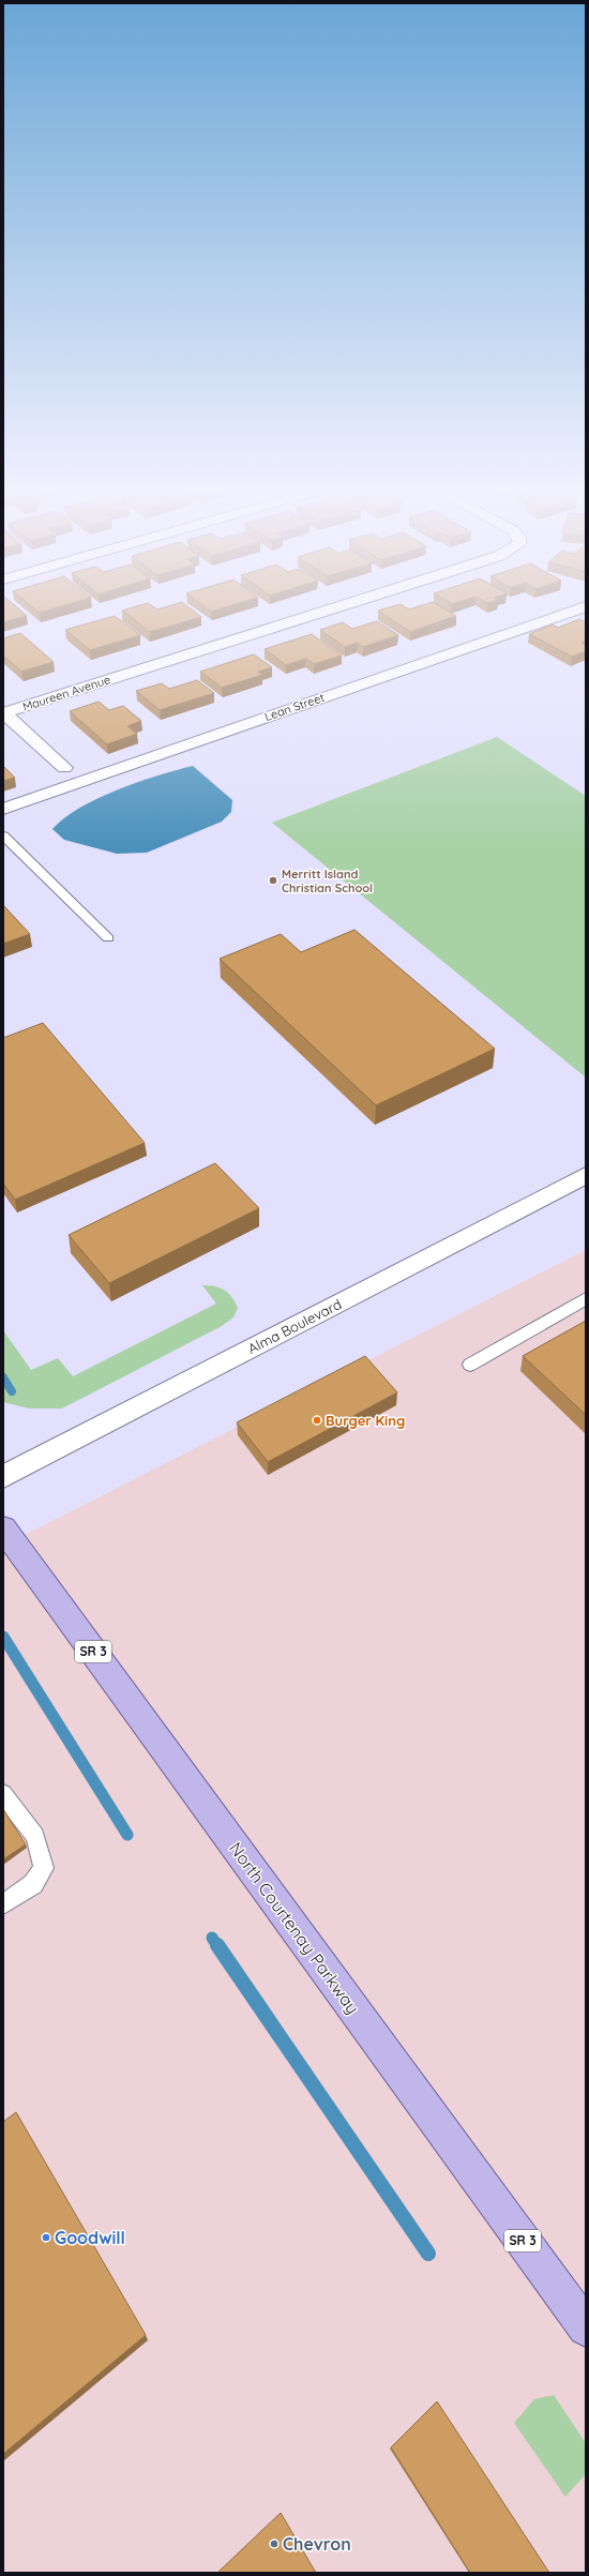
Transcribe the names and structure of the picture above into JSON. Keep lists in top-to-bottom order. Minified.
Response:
{"streets":{"main road":["SR 3","North Courtenay Parkway"],"street":["Maureen Avenue","Lean Street","Alma Boulevard"]},"places":["Merritt Island Christian School","Burger King","Goodwill","Chevron"]}
